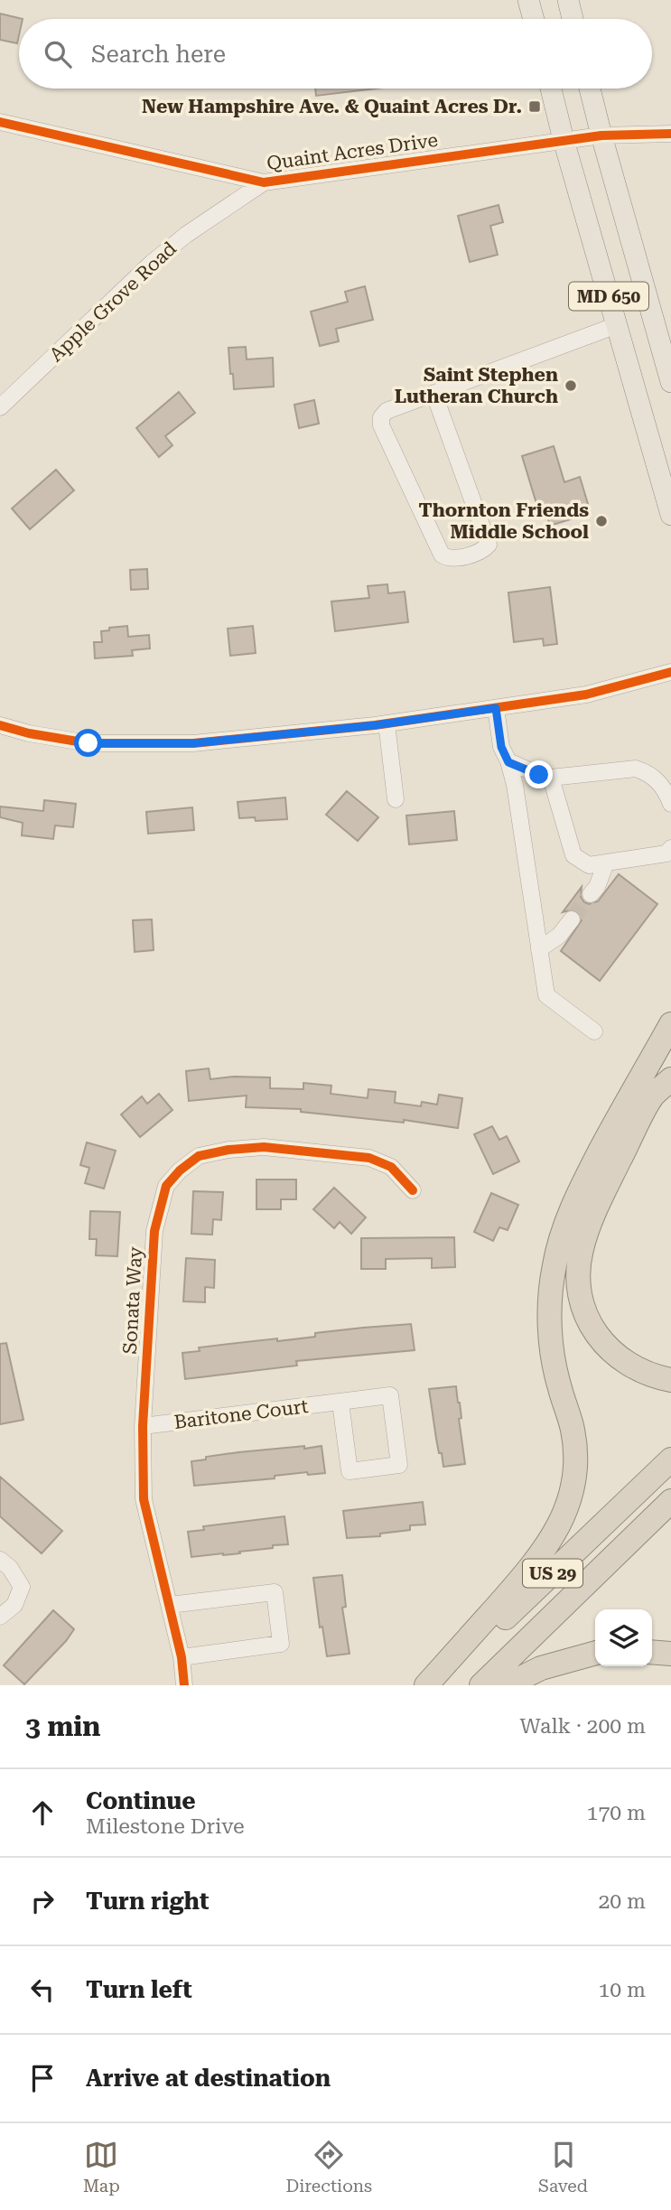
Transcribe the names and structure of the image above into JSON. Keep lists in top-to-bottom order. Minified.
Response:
{"streets":{"highway":["US 29"],"main road":["MD 650"],"street":["Quaint Acres Drive","Apple Grove Road","Sonata Way","Baritone Court"]},"crossings":[["Quaint Acres Drive","MD 650"],["Quaint Acres Drive","Apple Grove Road"],["Sonata Way","Baritone Court"]],"places":{"transit":["New Hampshire Ave. & Quaint Acres Dr."],"other":["Saint Stephen Lutheran Church","Thornton Friends Middle School"]},"page":{"search":"Search here","heading":["3 min","Walk · 200 m"],"list":[["Continue","Milestone Drive","170 m"],["Turn right","20 m"],["Turn left","10 m"],"Arrive at destination"],"nav":["Map","Directions","Saved"]}}
